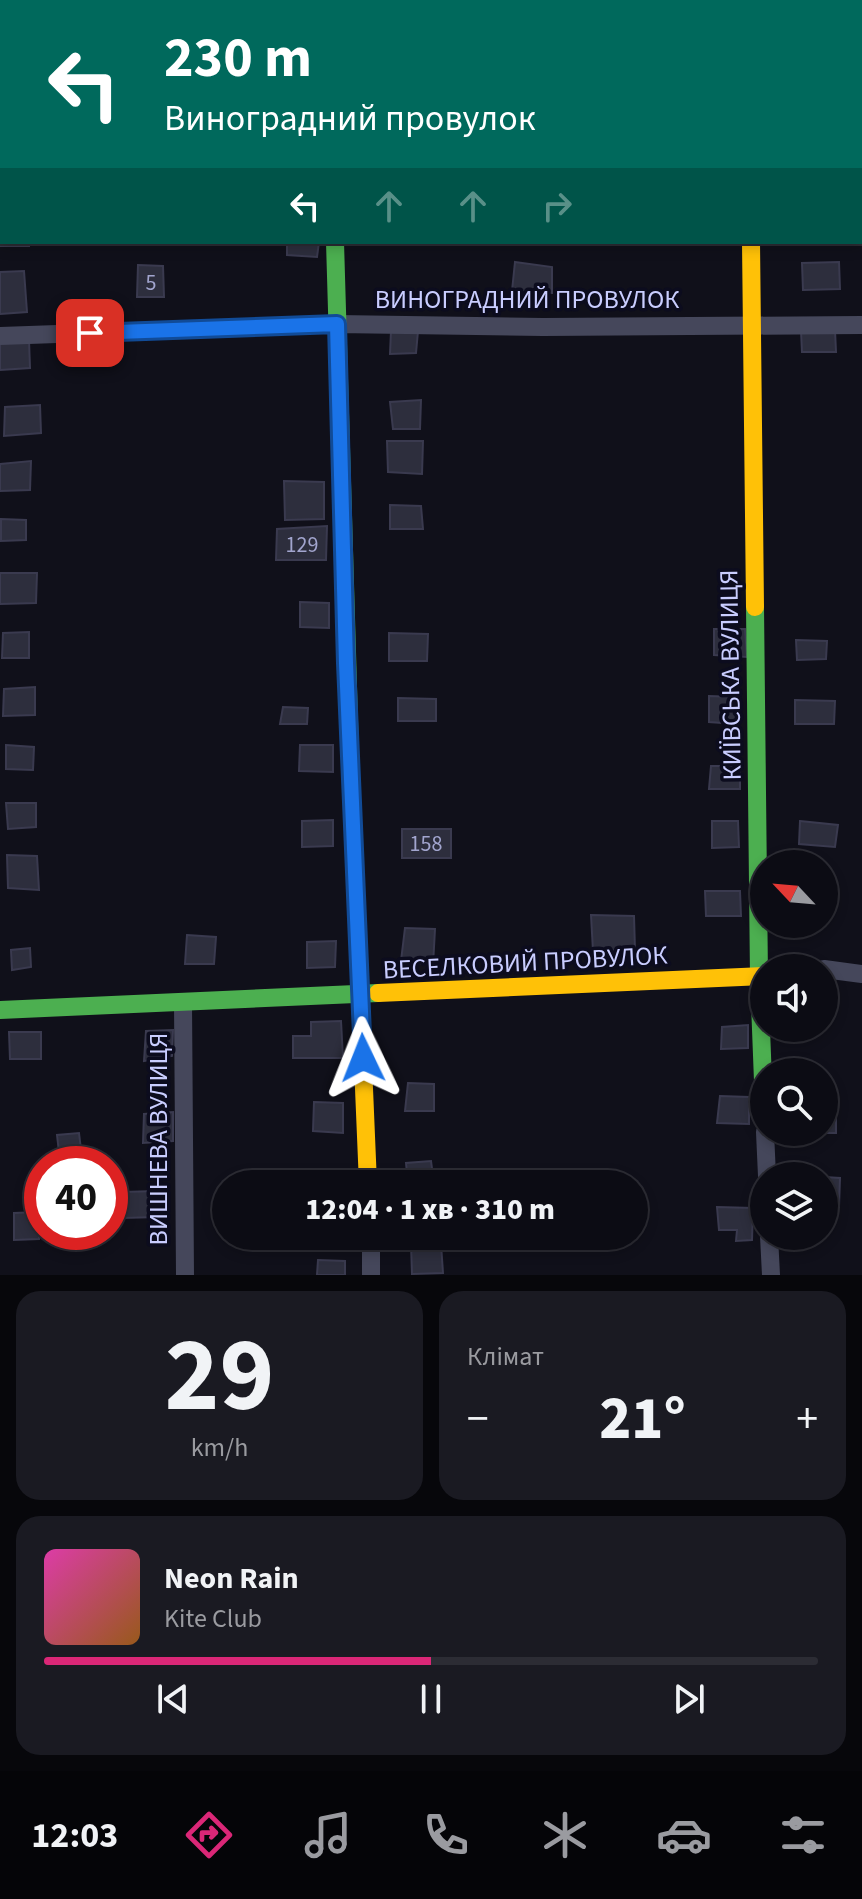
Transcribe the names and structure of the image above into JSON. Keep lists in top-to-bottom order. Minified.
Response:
{"streets":{"street":["ВИНОГРАДНИЙ ПРОВУЛОК","КИЇВСЬКА ВУЛИЦЯ","ВЕСЕЛКОВИЙ ПРОВУЛОК","ВИШНЕВА ВУЛИЦЯ"]},"crossings":[["ВИНОГРАДНИЙ ПРОВУЛОК","КИЇВСЬКА ВУЛИЦЯ"],["ВЕСЕЛКОВИЙ ПРОВУЛОК","ВИШНЕВА ВУЛИЦЯ"]],"house_numbers":["5","129","158"],"north":"top left","page":{"turn":["230 m","Виноградний провулок"],"limit":"40","trip":"12:04 · 1 хв · 310 m","tile":[["29","km/h"],"Клімат"],"heat":["−","21°","+"],"song":["Neon Rain","Kite Club"],"tabs":"12:03"}}
